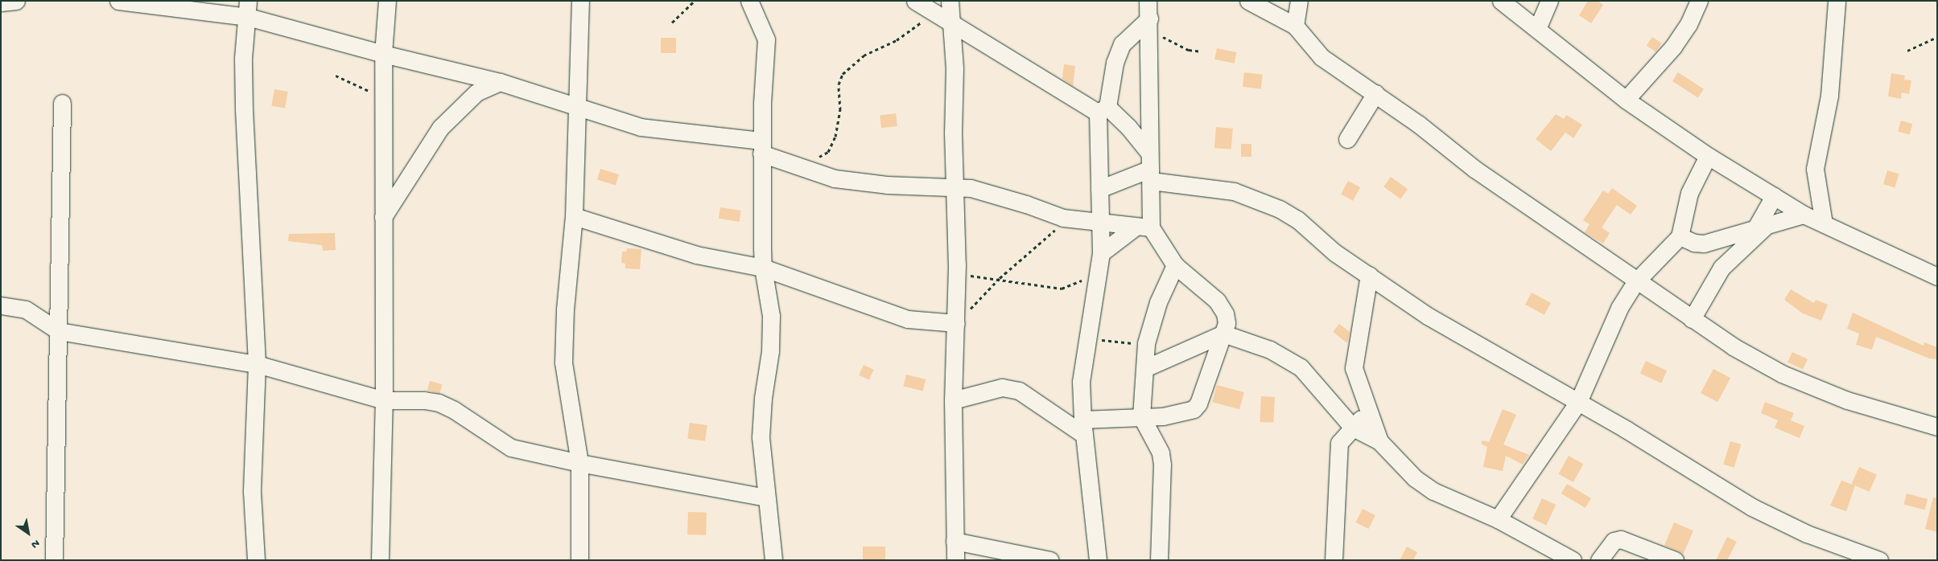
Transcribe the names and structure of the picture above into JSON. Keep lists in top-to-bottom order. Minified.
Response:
{"north":"bottom right"}
